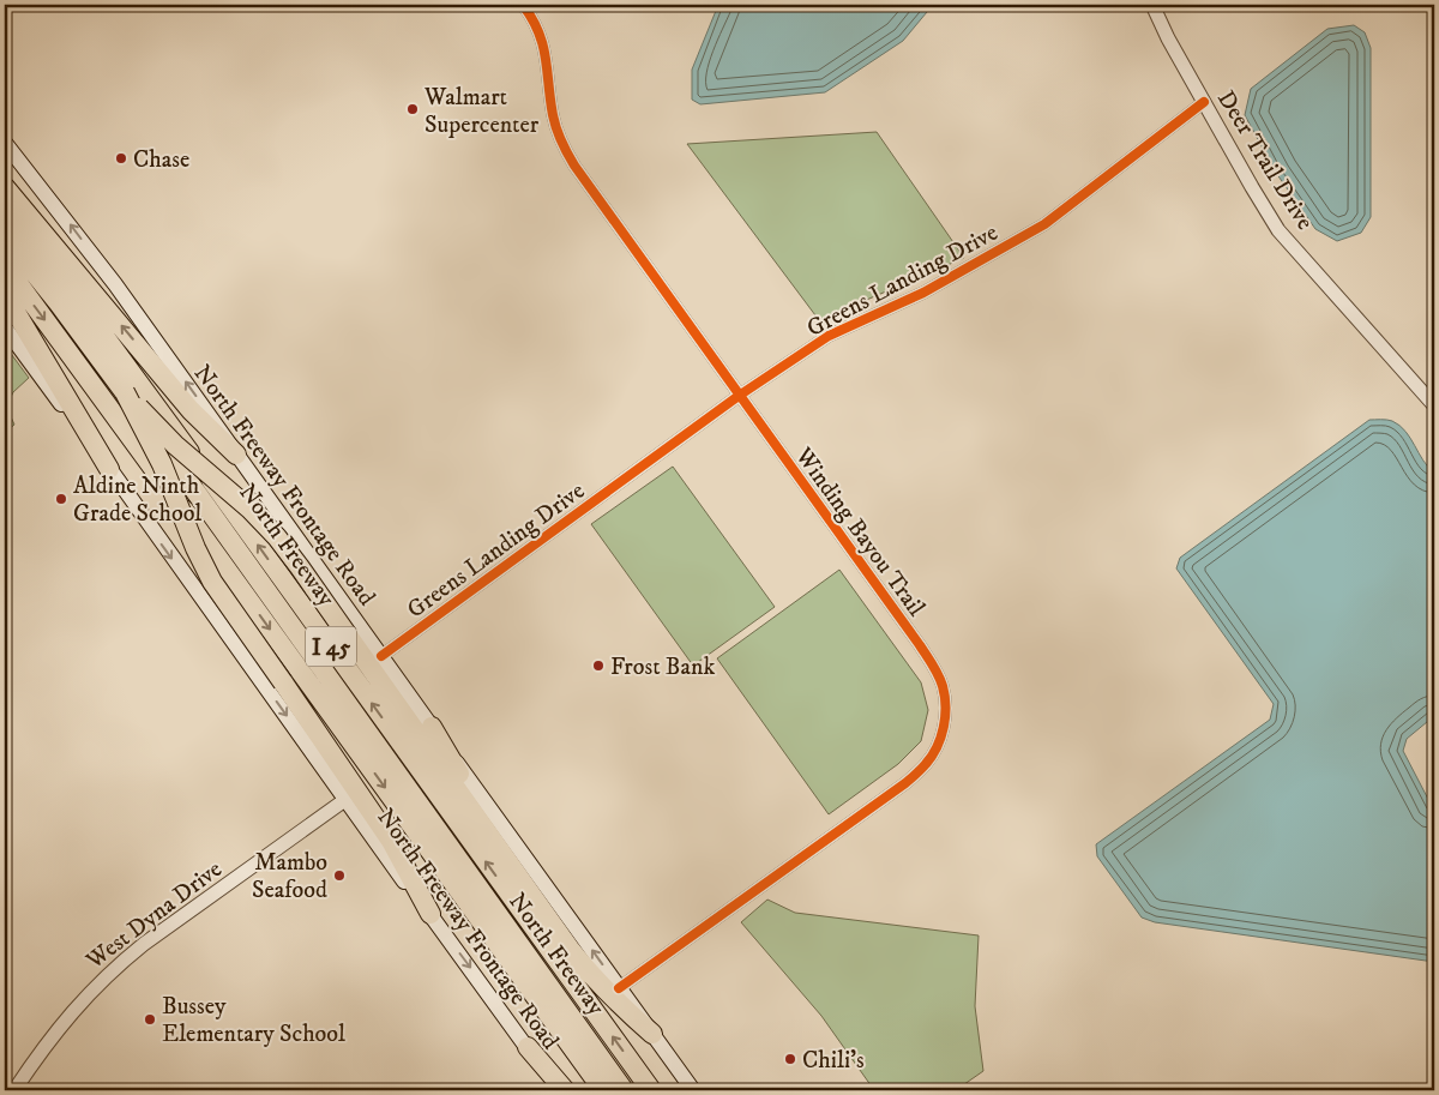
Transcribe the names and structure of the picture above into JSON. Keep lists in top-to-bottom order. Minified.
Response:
{"streets":{"highway":["North Freeway","I 45"],"main road":["North Freeway Frontage Road"],"street":["Deer Trail Drive","Greens Landing Drive","Winding Bayou Trail","West Dyna Drive"]},"crossings":[["Deer Trail Drive","Greens Landing Drive"],["Greens Landing Drive","North Freeway Frontage Road"],["Greens Landing Drive","Winding Bayou Trail"],["North Freeway Frontage Road","Winding Bayou Trail"],["North Freeway Frontage Road","West Dyna Drive"]],"places":["Walmart Supercenter","Chase","Aldine Ninth Grade School","Frost Bank","Mambo Seafood","Bussey Elementary School","Chili's"]}
